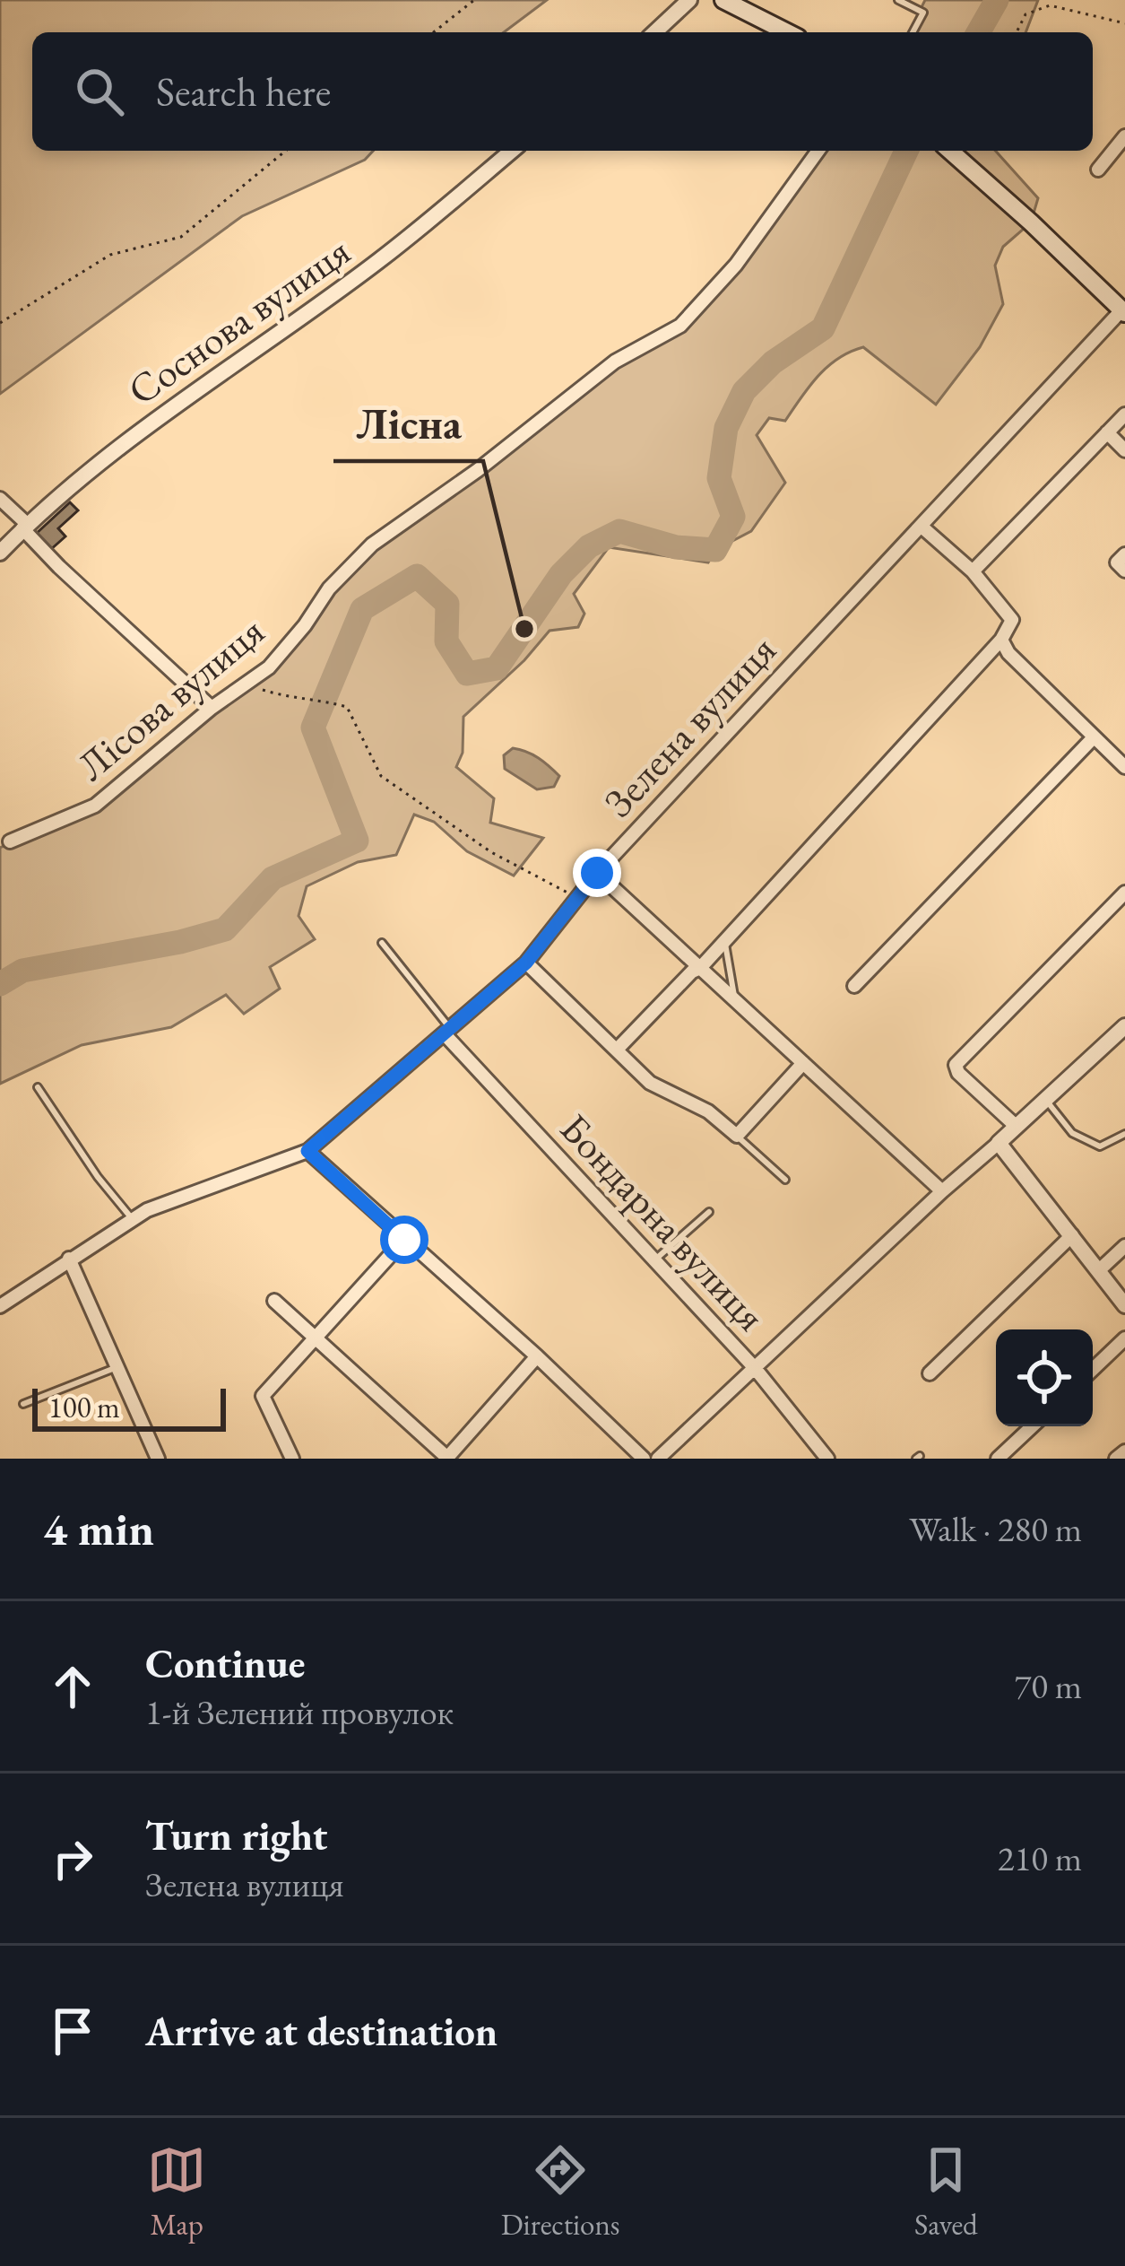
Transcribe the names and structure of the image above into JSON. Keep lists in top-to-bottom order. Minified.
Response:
{"streets":{"street":["Соснова вулиця","Лісова вулиця","Зелена вулиця","Бондарна вулиця"]},"crossings":[["Зелена вулиця","Бондарна вулиця"]],"places":["Лісна"],"scale_bar":"100 m","page":{"search":"Search here","scale":"100 m","heading":["4 min","Walk · 280 m"],"list":[["Continue","1-й Зелений провулок","70 m"],["Turn right","Зелена вулиця","210 m"],"Arrive at destination"],"nav":["Map","Directions","Saved"]}}
